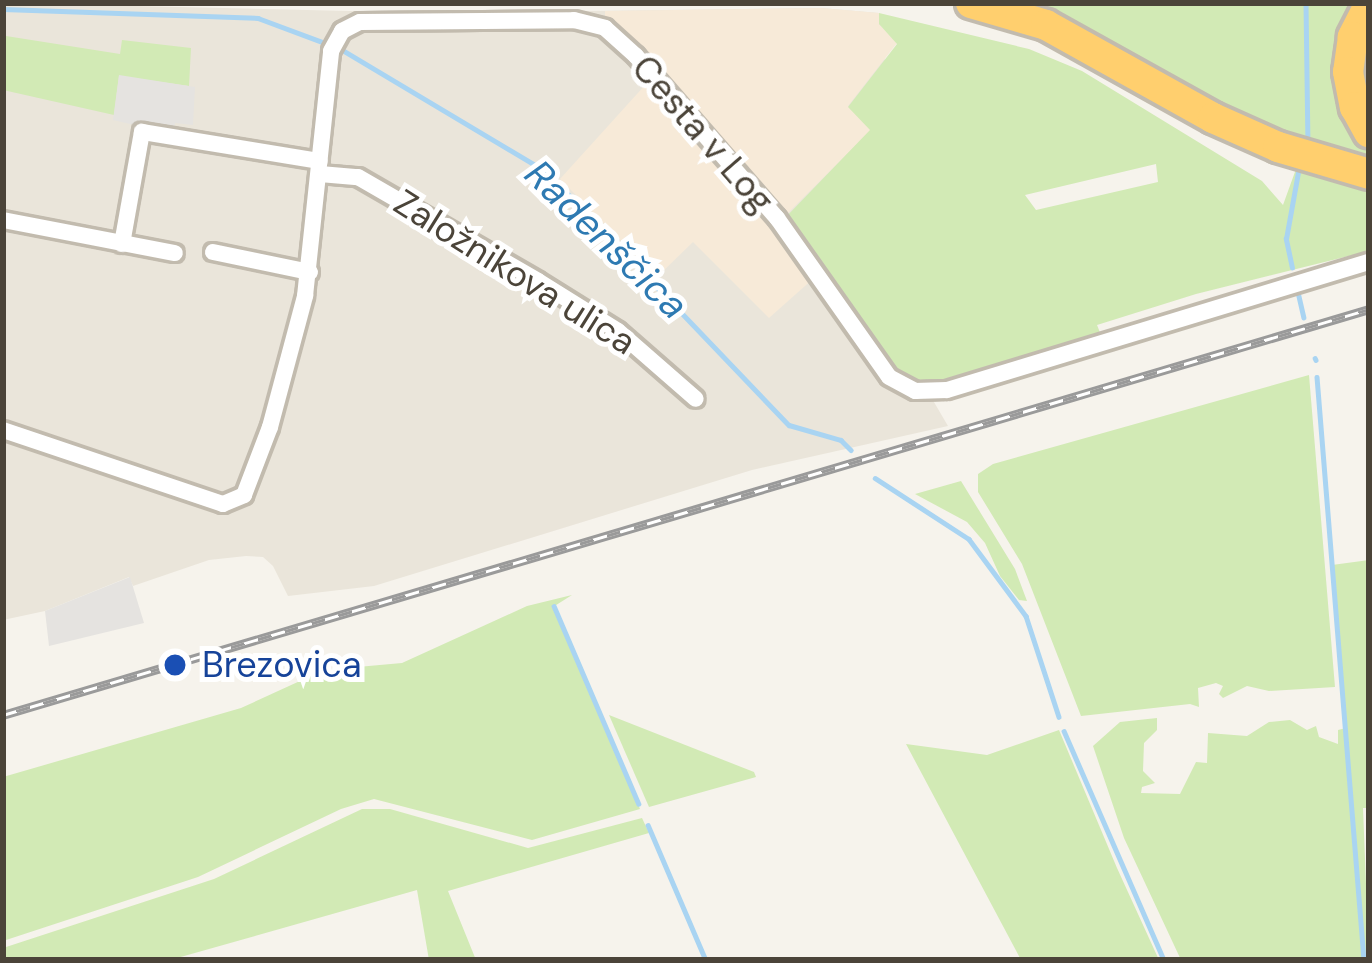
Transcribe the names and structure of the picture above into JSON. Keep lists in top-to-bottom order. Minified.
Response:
{"streets":{"street":["Cesta v Log","Založnikova ulica"]},"crossings":[["Cesta v Log","Založnikova ulica"]],"water":["Radenščica"],"places":["Brezovica"]}
